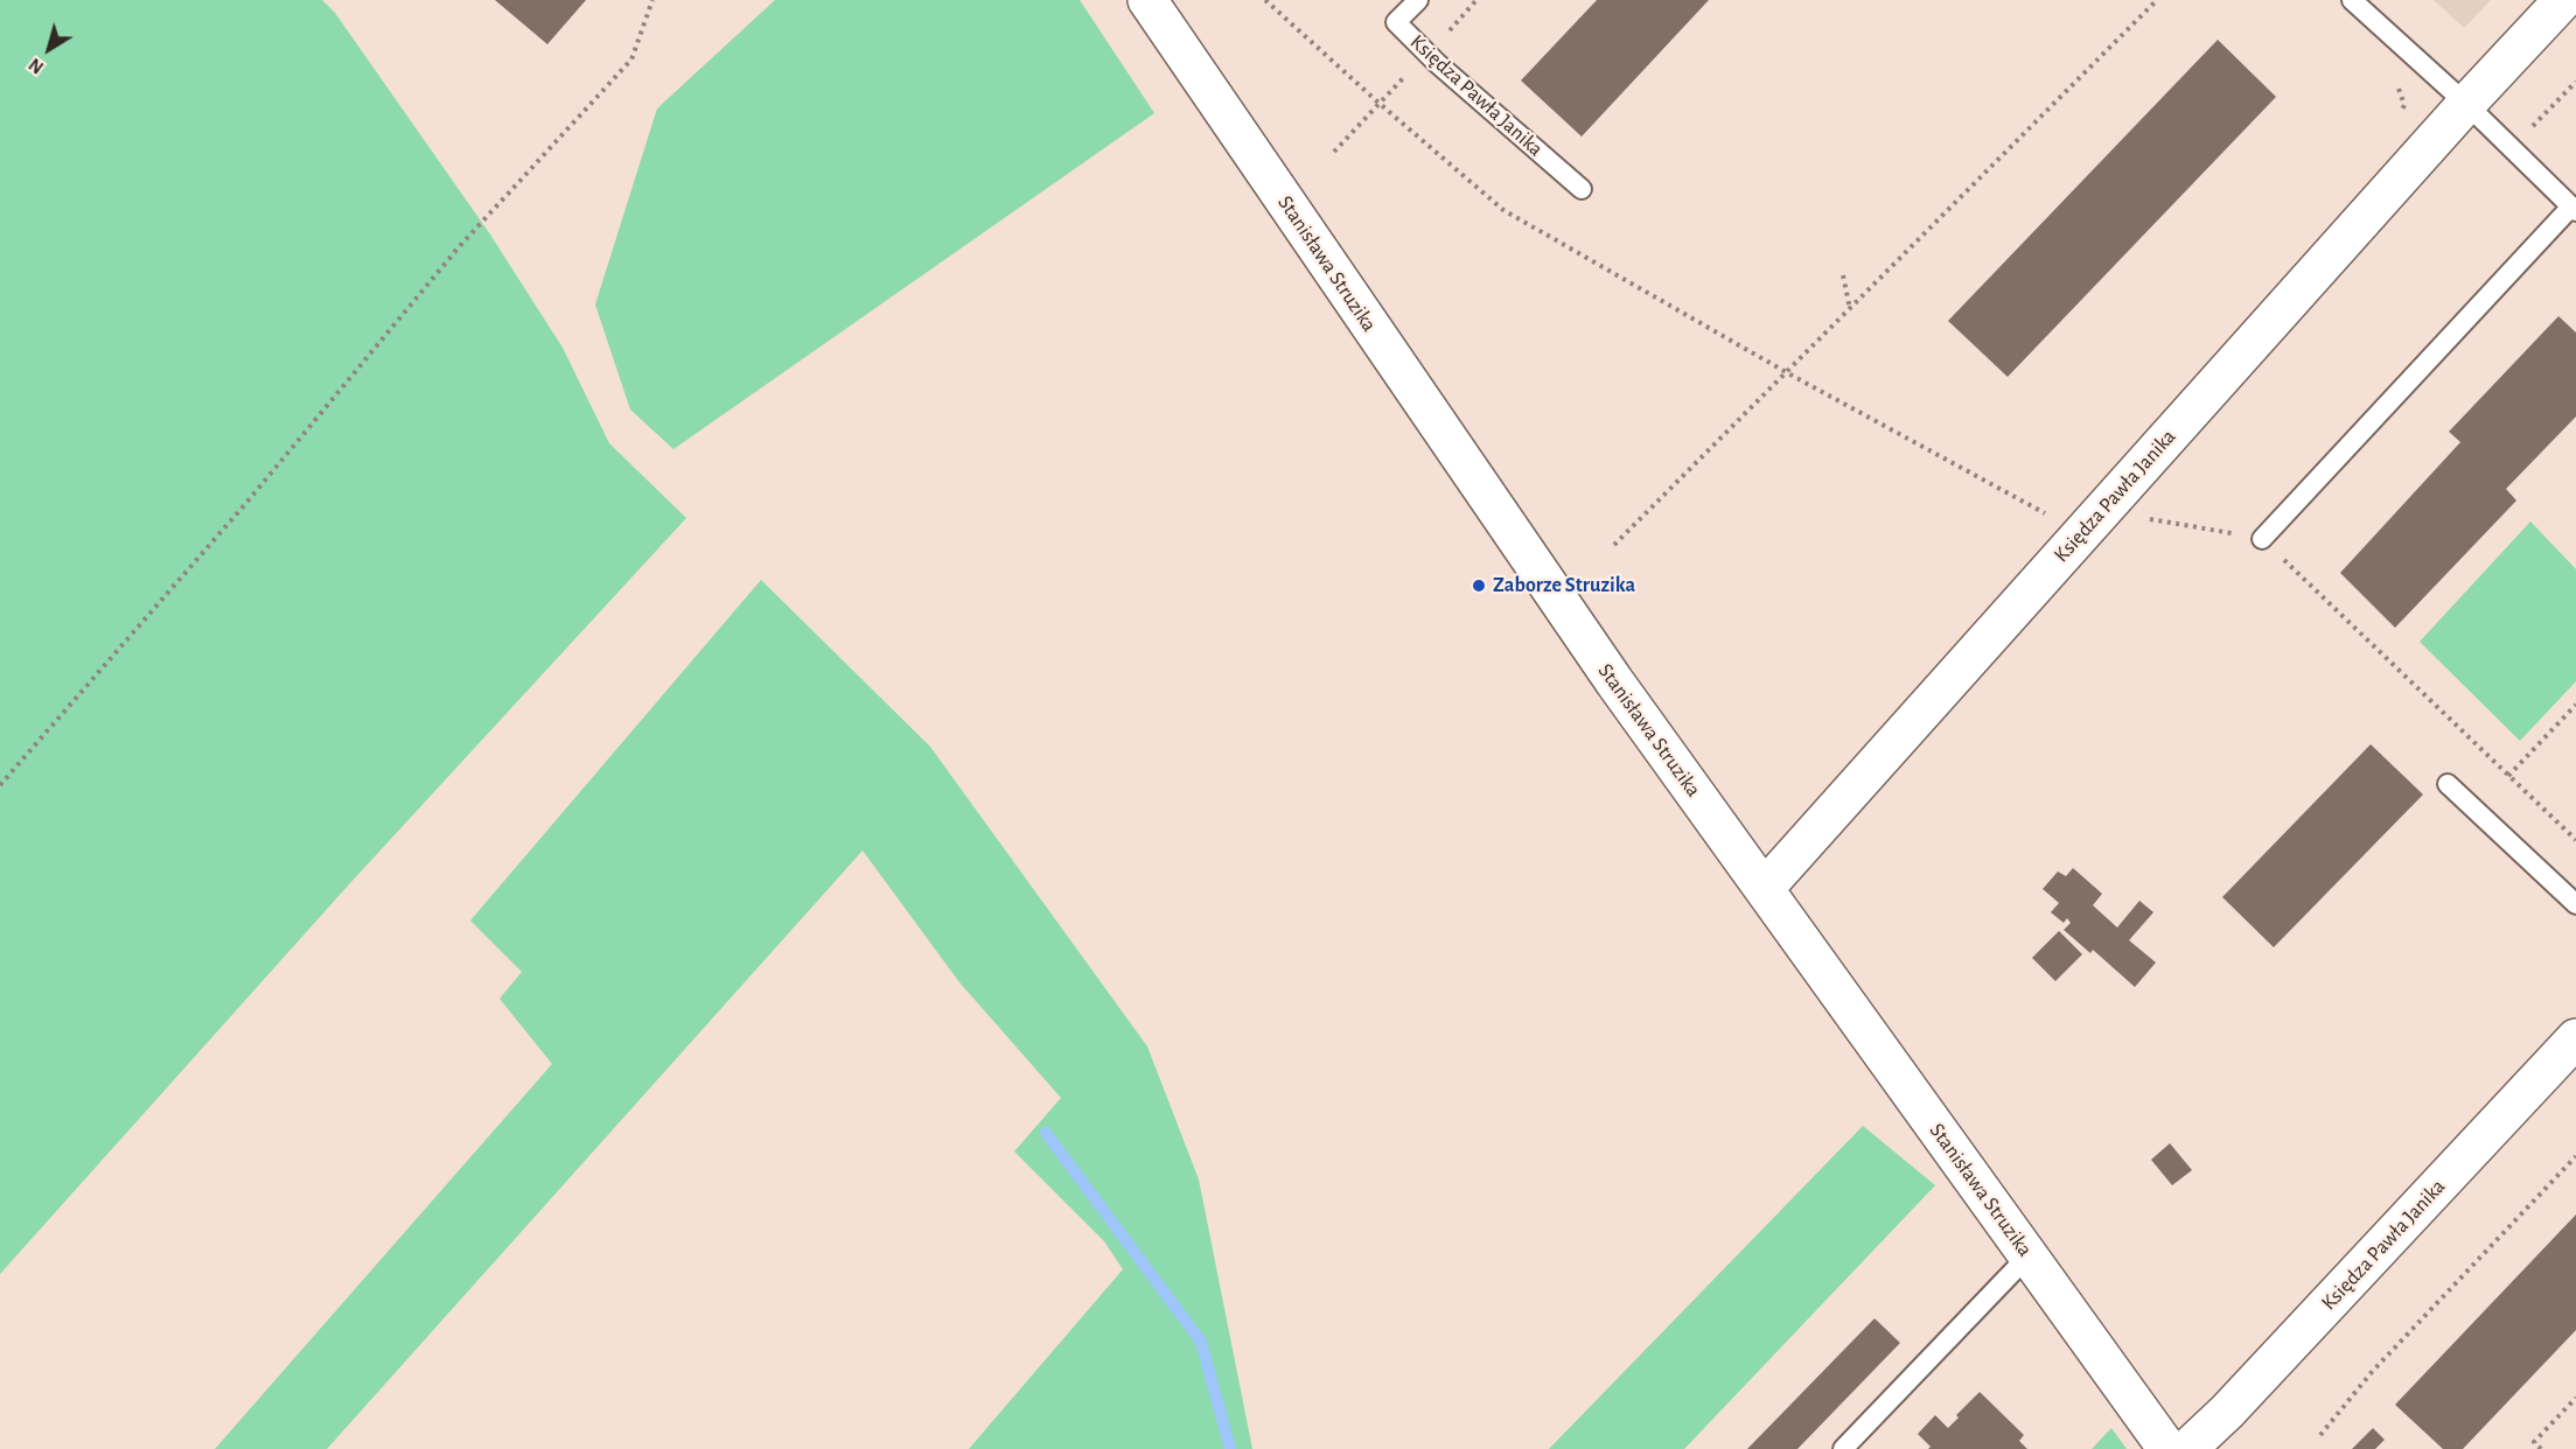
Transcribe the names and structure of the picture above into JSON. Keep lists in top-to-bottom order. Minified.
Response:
{"streets":{"street":["Księdza Pawła Janika","Stanisława Struzika"]},"crossings":[["Księdza Pawła Janika","Stanisława Struzika"]],"places":["Zaborze Struzika"],"north":"bottom left"}
